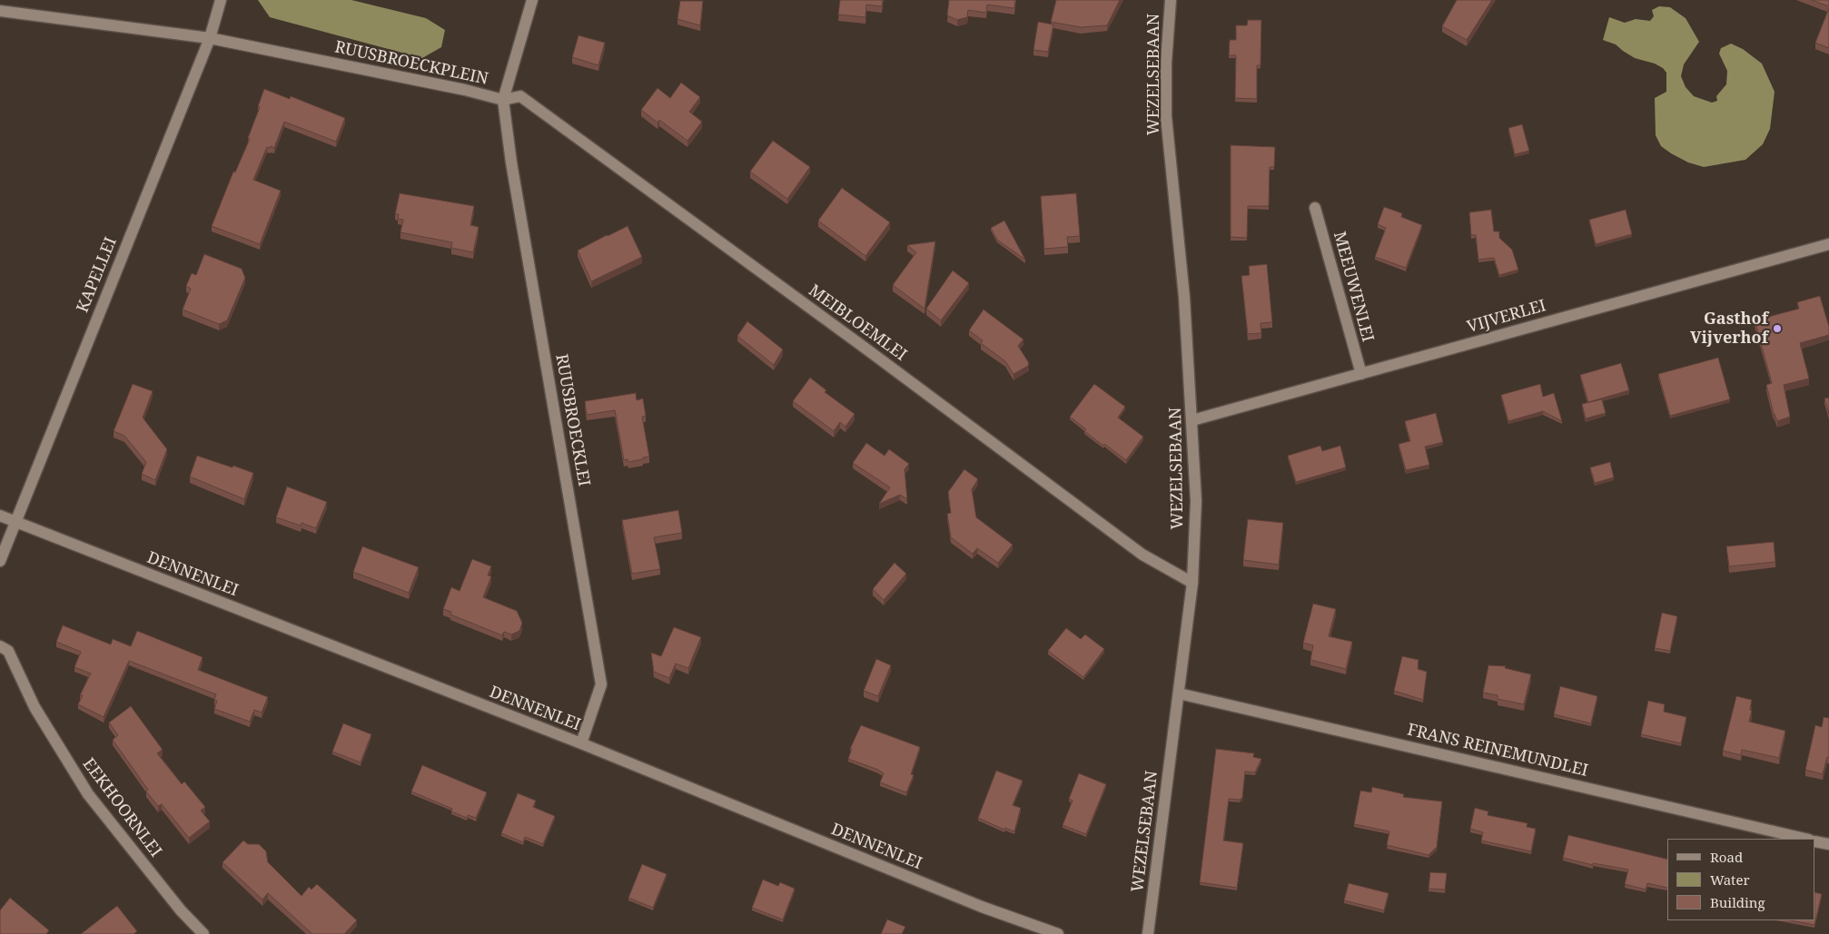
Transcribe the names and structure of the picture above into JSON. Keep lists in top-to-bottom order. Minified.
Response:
{"streets":{"street":["RUUSBROECKPLEIN","WEZELSEBAAN","KAPELLEI","MEEUWENLEI","VIJVERLEI","MEIBLOEMLEI","RUUSBROECKLEI","DENNENLEI","FRANS REINEMUNDLEI","EEKHOORNLEI"]},"crossings":[["RUUSBROECKPLEIN","KAPELLEI"],["RUUSBROECKPLEIN","MEIBLOEMLEI"],["RUUSBROECKPLEIN","RUUSBROECKLEI"],["WEZELSEBAAN","VIJVERLEI"],["WEZELSEBAAN","MEIBLOEMLEI"],["WEZELSEBAAN","FRANS REINEMUNDLEI"],["KAPELLEI","DENNENLEI"],["MEEUWENLEI","VIJVERLEI"],["MEIBLOEMLEI","RUUSBROECKLEI"],["RUUSBROECKLEI","DENNENLEI"]],"places":["Gasthof Vijverhof"],"legend":["Road","Water","Building"]}
